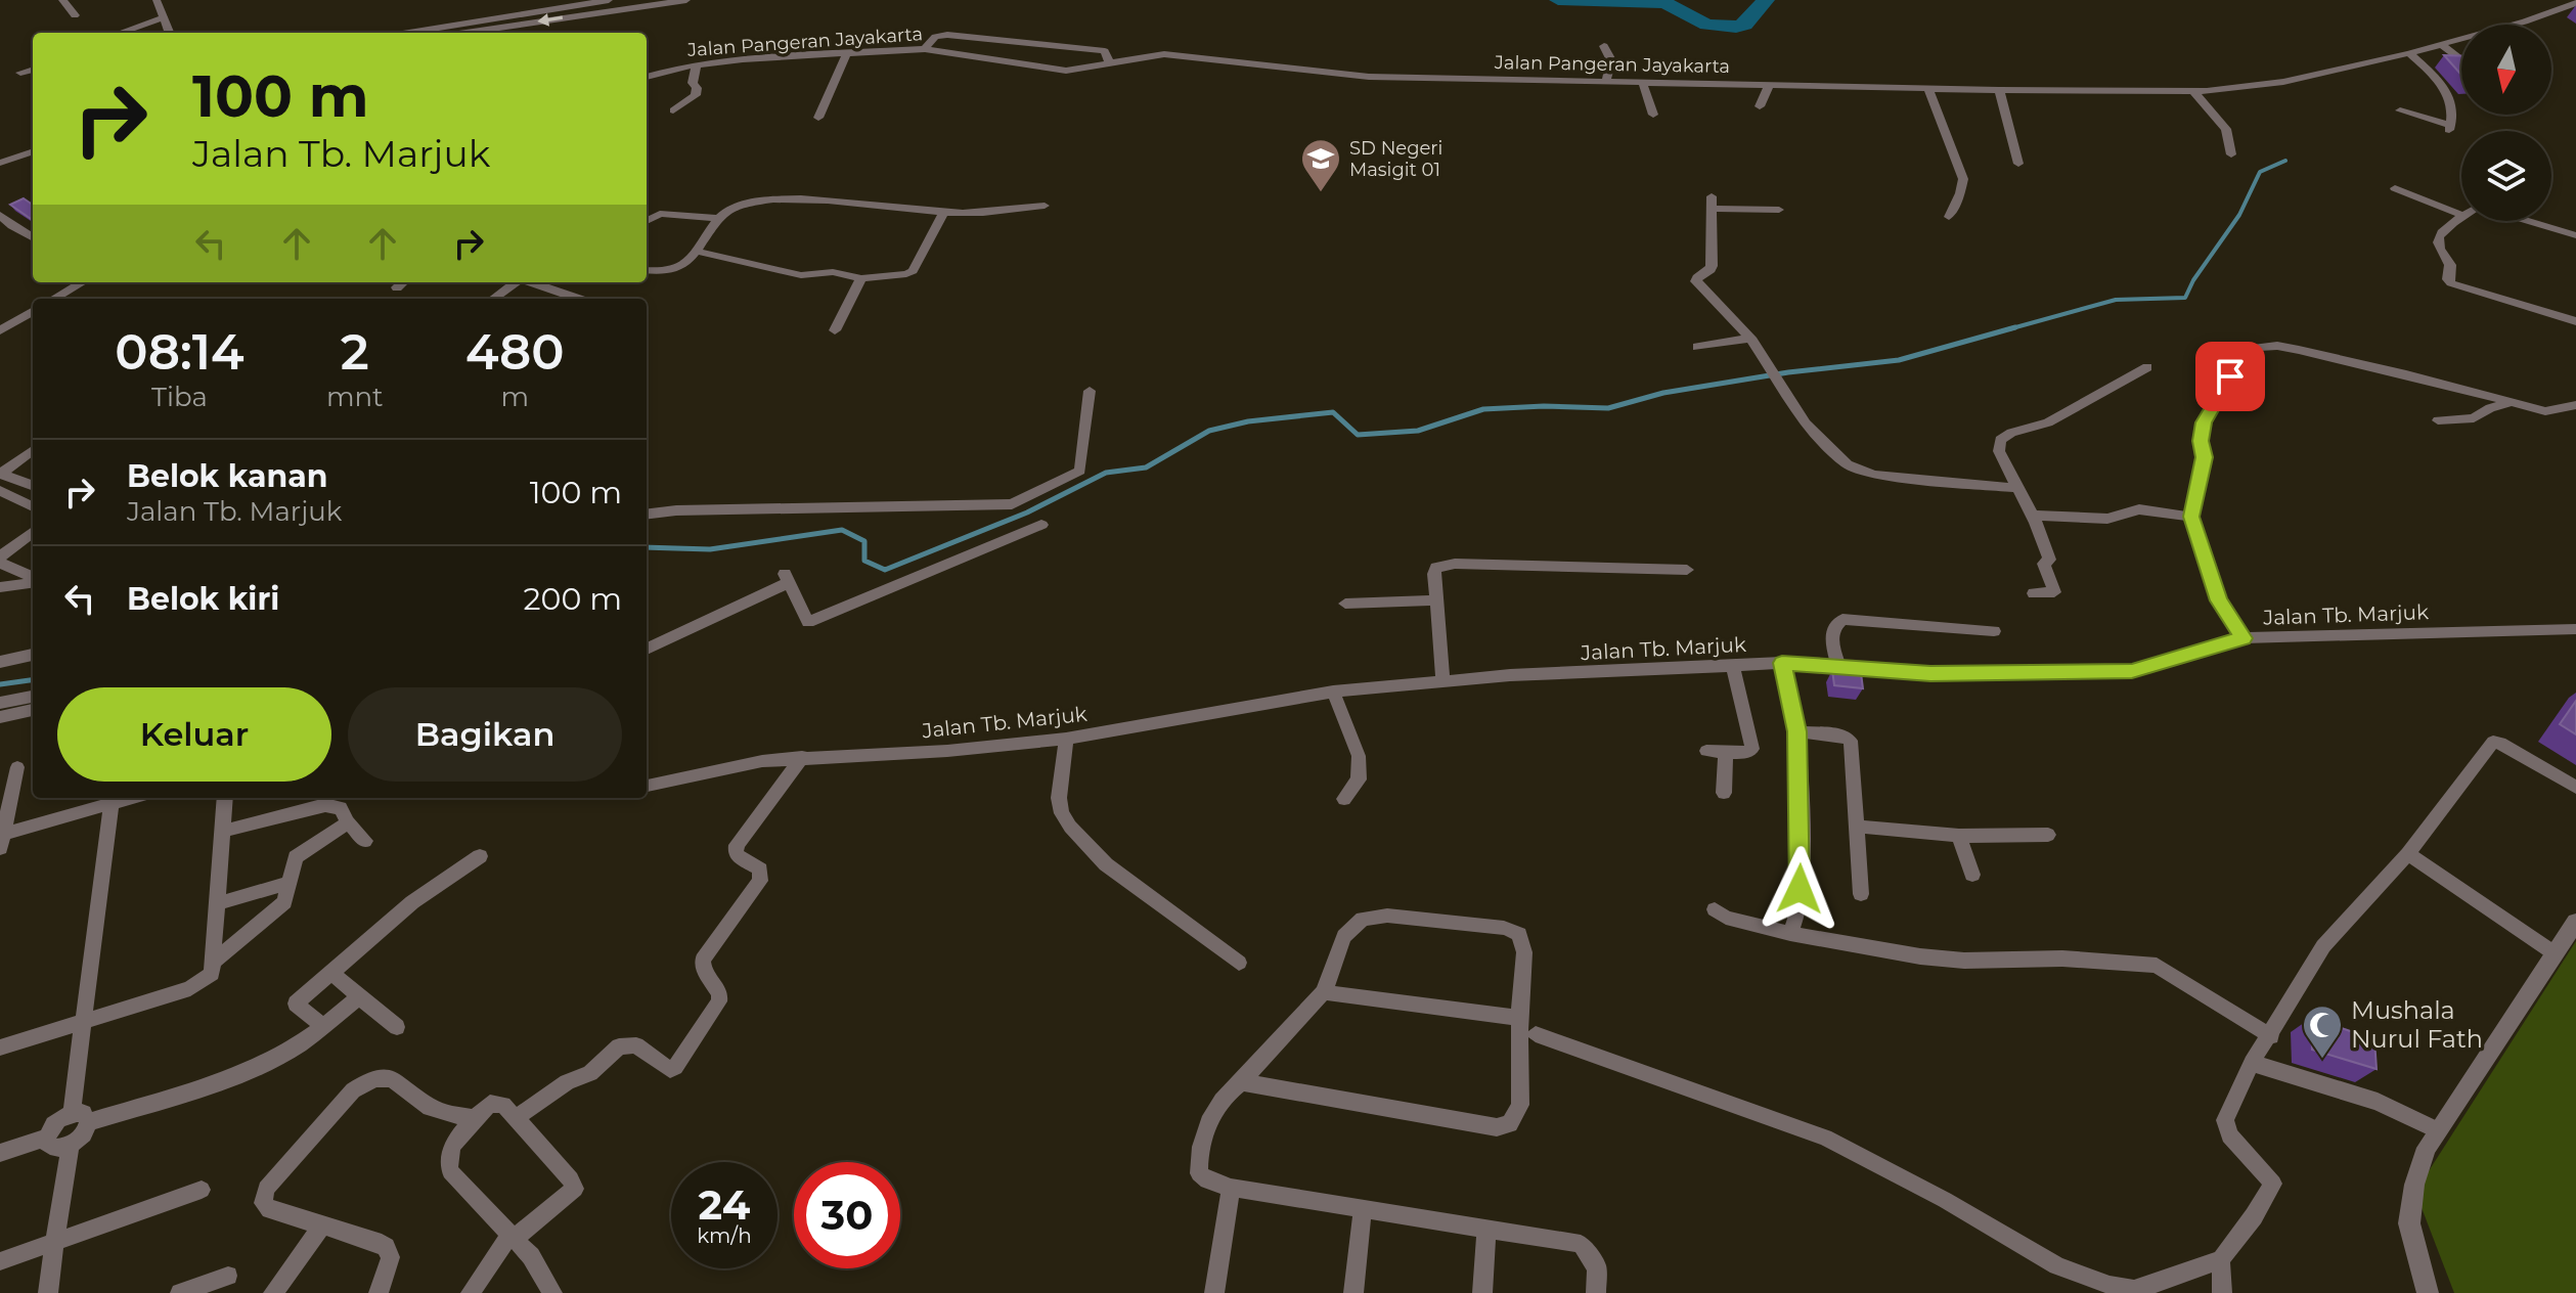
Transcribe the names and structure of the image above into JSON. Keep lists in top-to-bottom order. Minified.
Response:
{"streets":{"street":["Jalan Pangeran Jayakarta","Jalan Tb. Marjuk"]},"places":{"school or university":["SD Negeri Masigit 01"],"mosque":["Mushala Nurul Fath"]},"north":"bottom","page":{"turn":["100 m","Jalan Tb. Marjuk"],"eta":["08:14","Tiba","2","mnt","480","m"],"list":[{"name":"Belok kanan","note":"Jalan Tb. Marjuk","value":"100 m"},{"name":"Belok kiri","value":"200 m"}],"buttons":["Keluar","Bagikan"],"speed":"24 km/h","limit":"30"}}
